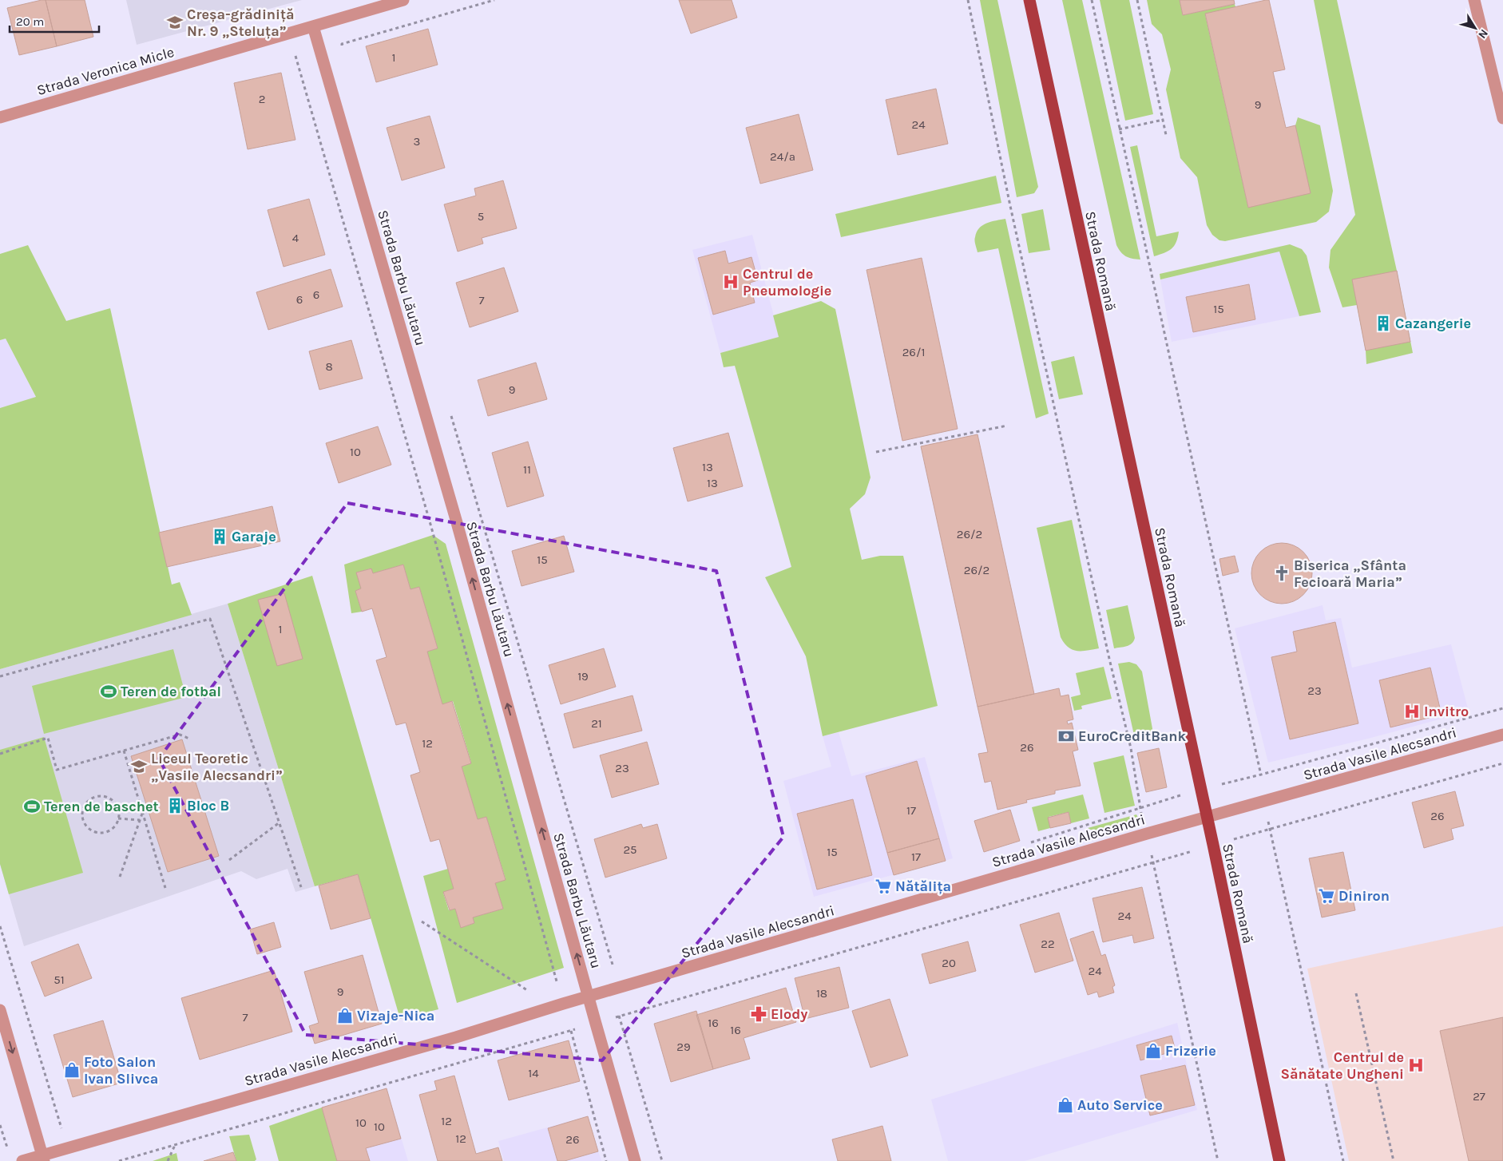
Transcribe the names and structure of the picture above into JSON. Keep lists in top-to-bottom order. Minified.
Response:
{"streets":{"main road":["Strada Romană"],"street":["Strada Veronica Micle","Strada Barbu Lăutaru","Strada Vasile Alecsandri"]},"crossings":[["Strada Veronica Micle","Strada Barbu Lăutaru"],["Strada Romană","Strada Vasile Alecsandri"],["Strada Barbu Lăutaru","Strada Vasile Alecsandri"]],"one_way":["Strada Barbu Lăutaru"],"places":{"school or university":["Creșa-grădiniță Nr. 9 „Steluța”","Liceul Teoretic „Vasile Alecsandri”"],"hospital":["Centrul de Pneumologie","Invitro","Centrul de Sănătate Ungheni"],"building":["Cazangerie","Garaje","Bloc B"],"church":["Biserica „Sfânta Fecioară Maria”"],"sports":["Teren de fotbal","Teren de baschet"],"bank":["EuroCreditBank"],"supermarket":["Nătălița","Diniron"],"pharmacy":["Elody"],"shop":["Vizaje-Nica","Frizerie","Foto Salon Ivan Slivca","Auto Service"]},"house_numbers":["1","2","9","24","3","24/a","5","4","6","6","7","15","26/1","8","9","10","13","11","13","26/2","15","26/2","1","19","23","21","12","26","23","17","26","25","15","17","24","22","20","24","51","9","18","7","16","16","29","14","27","12","10","10","12","26"],"scale_bar":"20 m","north":"bottom right"}
